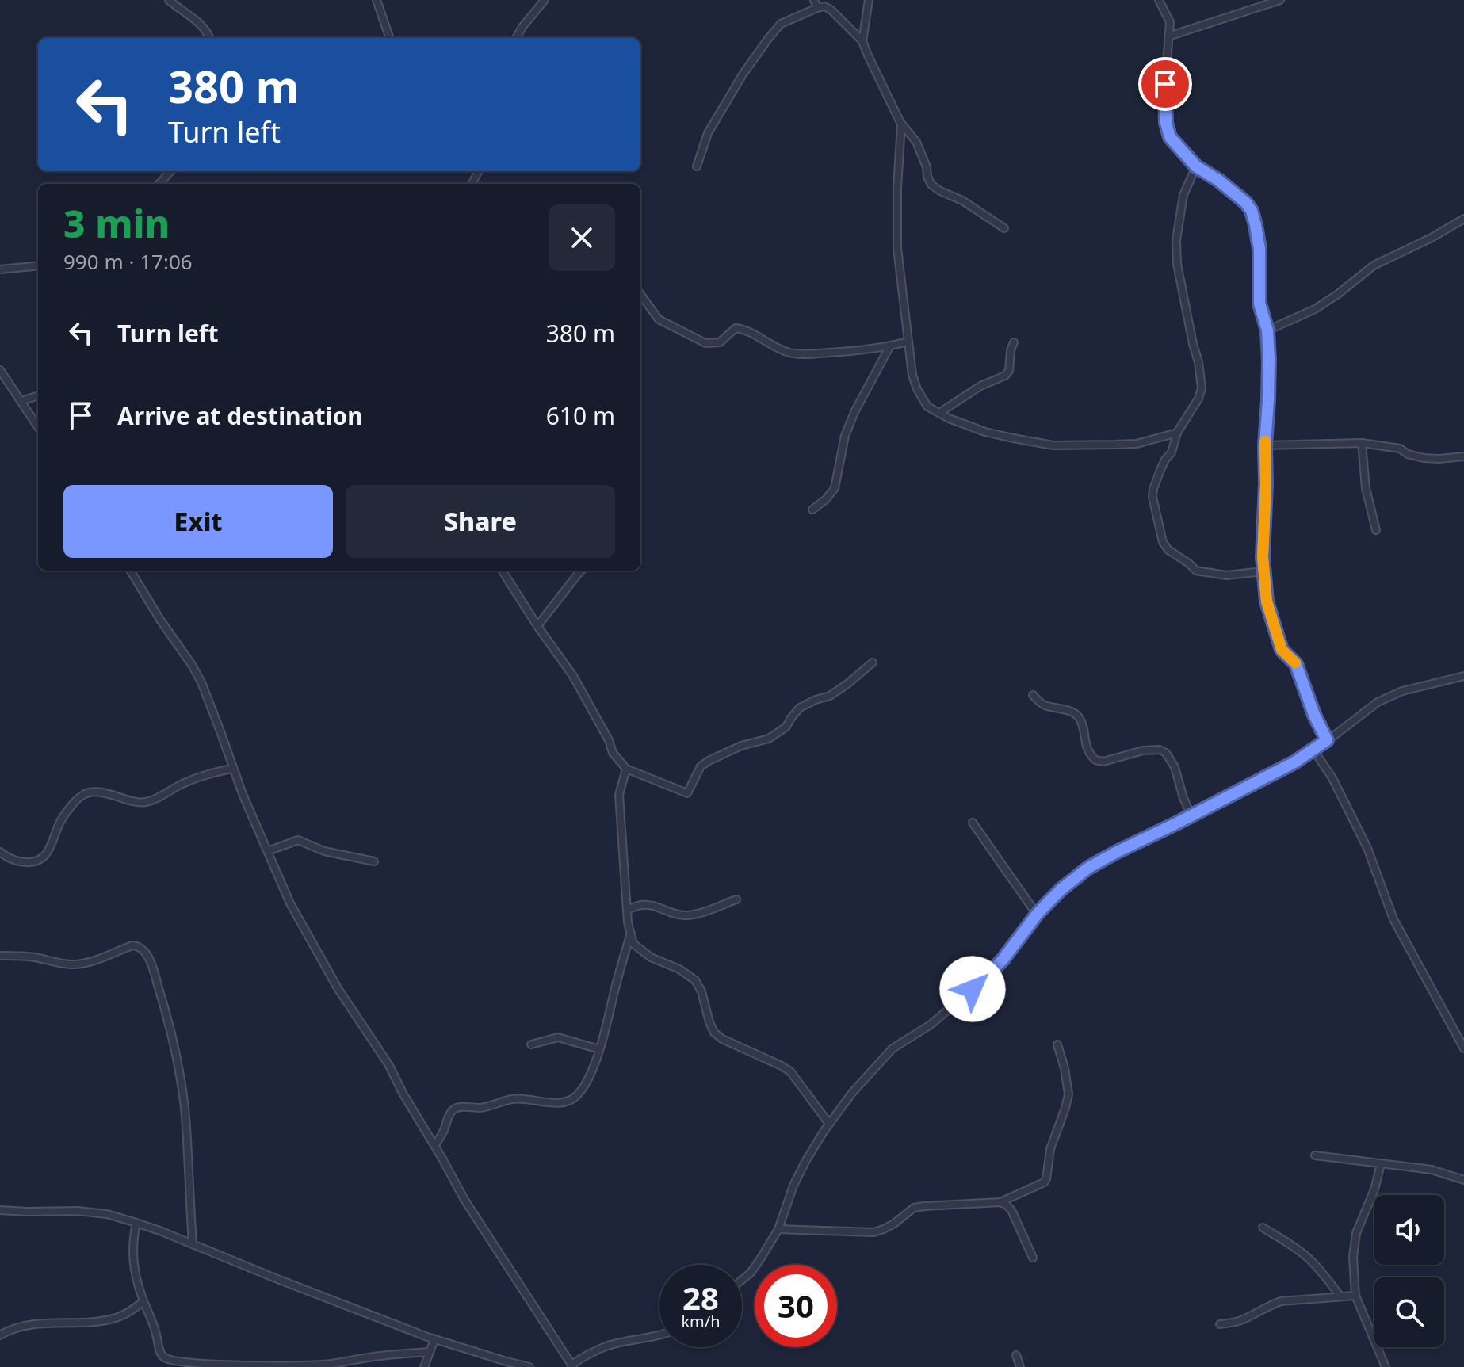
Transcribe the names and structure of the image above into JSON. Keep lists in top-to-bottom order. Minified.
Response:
{"page":{"turn":["380 m","Turn left"],"heading":["3 min","990 m · 17:06"],"list":[{"name":"Turn left","value":"380 m"},{"name":"Arrive at destination","value":"610 m"}],"buttons":["Exit","Share"],"speed":"28 km/h","limit":"30"}}
